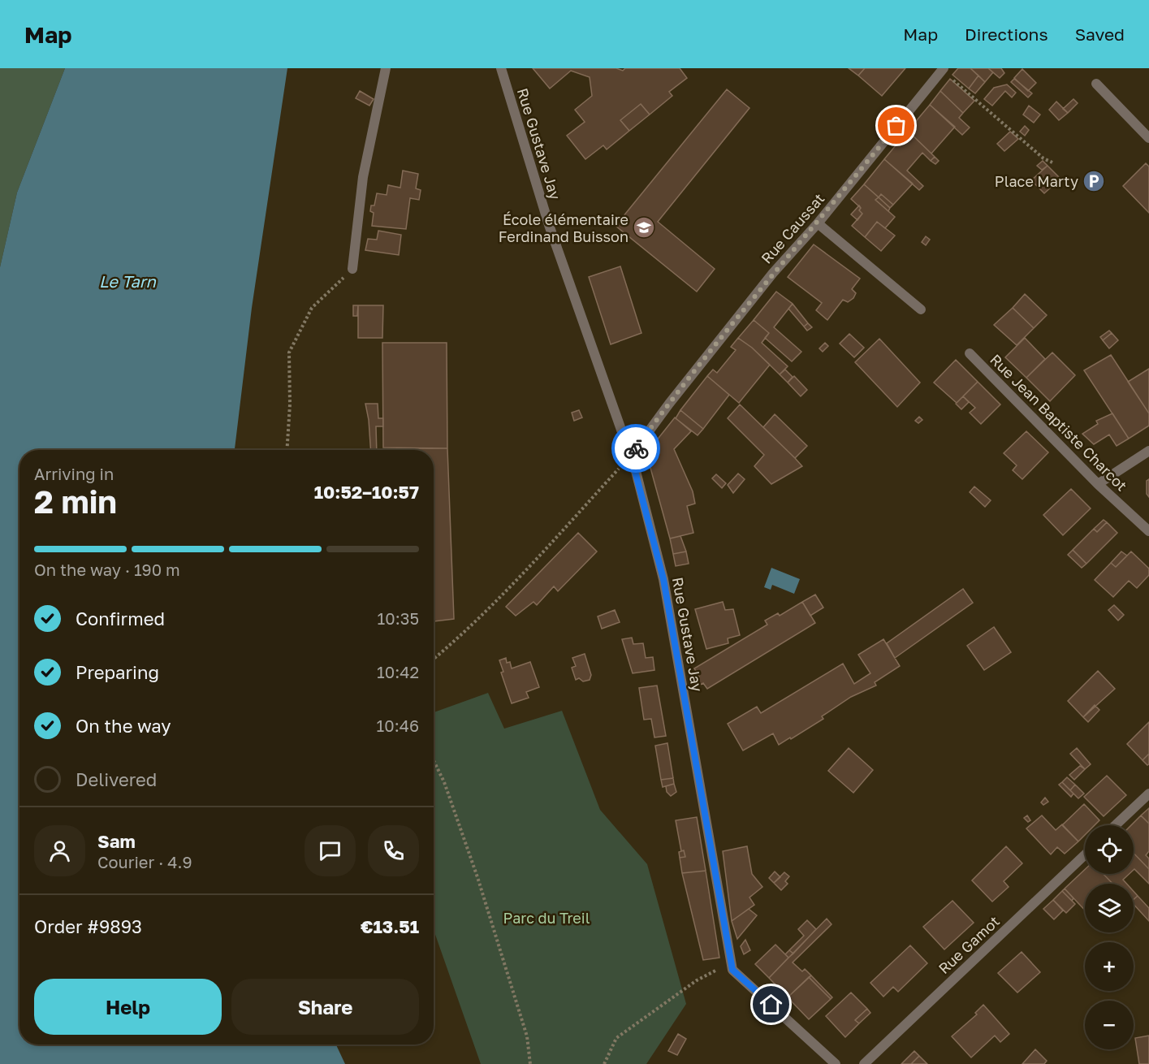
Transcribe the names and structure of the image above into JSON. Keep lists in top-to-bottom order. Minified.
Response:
{"streets":{"street":["Rue Gustave Jay","Rue Caussat","Rue Jean Baptiste Charcot","Rue Gamot"]},"crossings":[["Rue Gustave Jay","Rue Caussat"]],"water":["Le Tarn"],"parks":["Parc du Treil"],"places":{"parking":["Place Marty"],"school or university":["École élémentaire Ferdinand Buisson"]},"page":{"header":"Map","nav":["Map","Directions","Saved"],"heading":["2 min","Arriving in","10:52–10:57"],"panel":["Sam","Courier · 4.9","Order #9893","€13.51"],"bar":"On the way · 190 m","list":[["Confirmed","10:35"],["Preparing","10:42"],["On the way","10:46"],"Delivered"],"map_buttons":["+","−"],"buttons":["Help","Share"]}}
